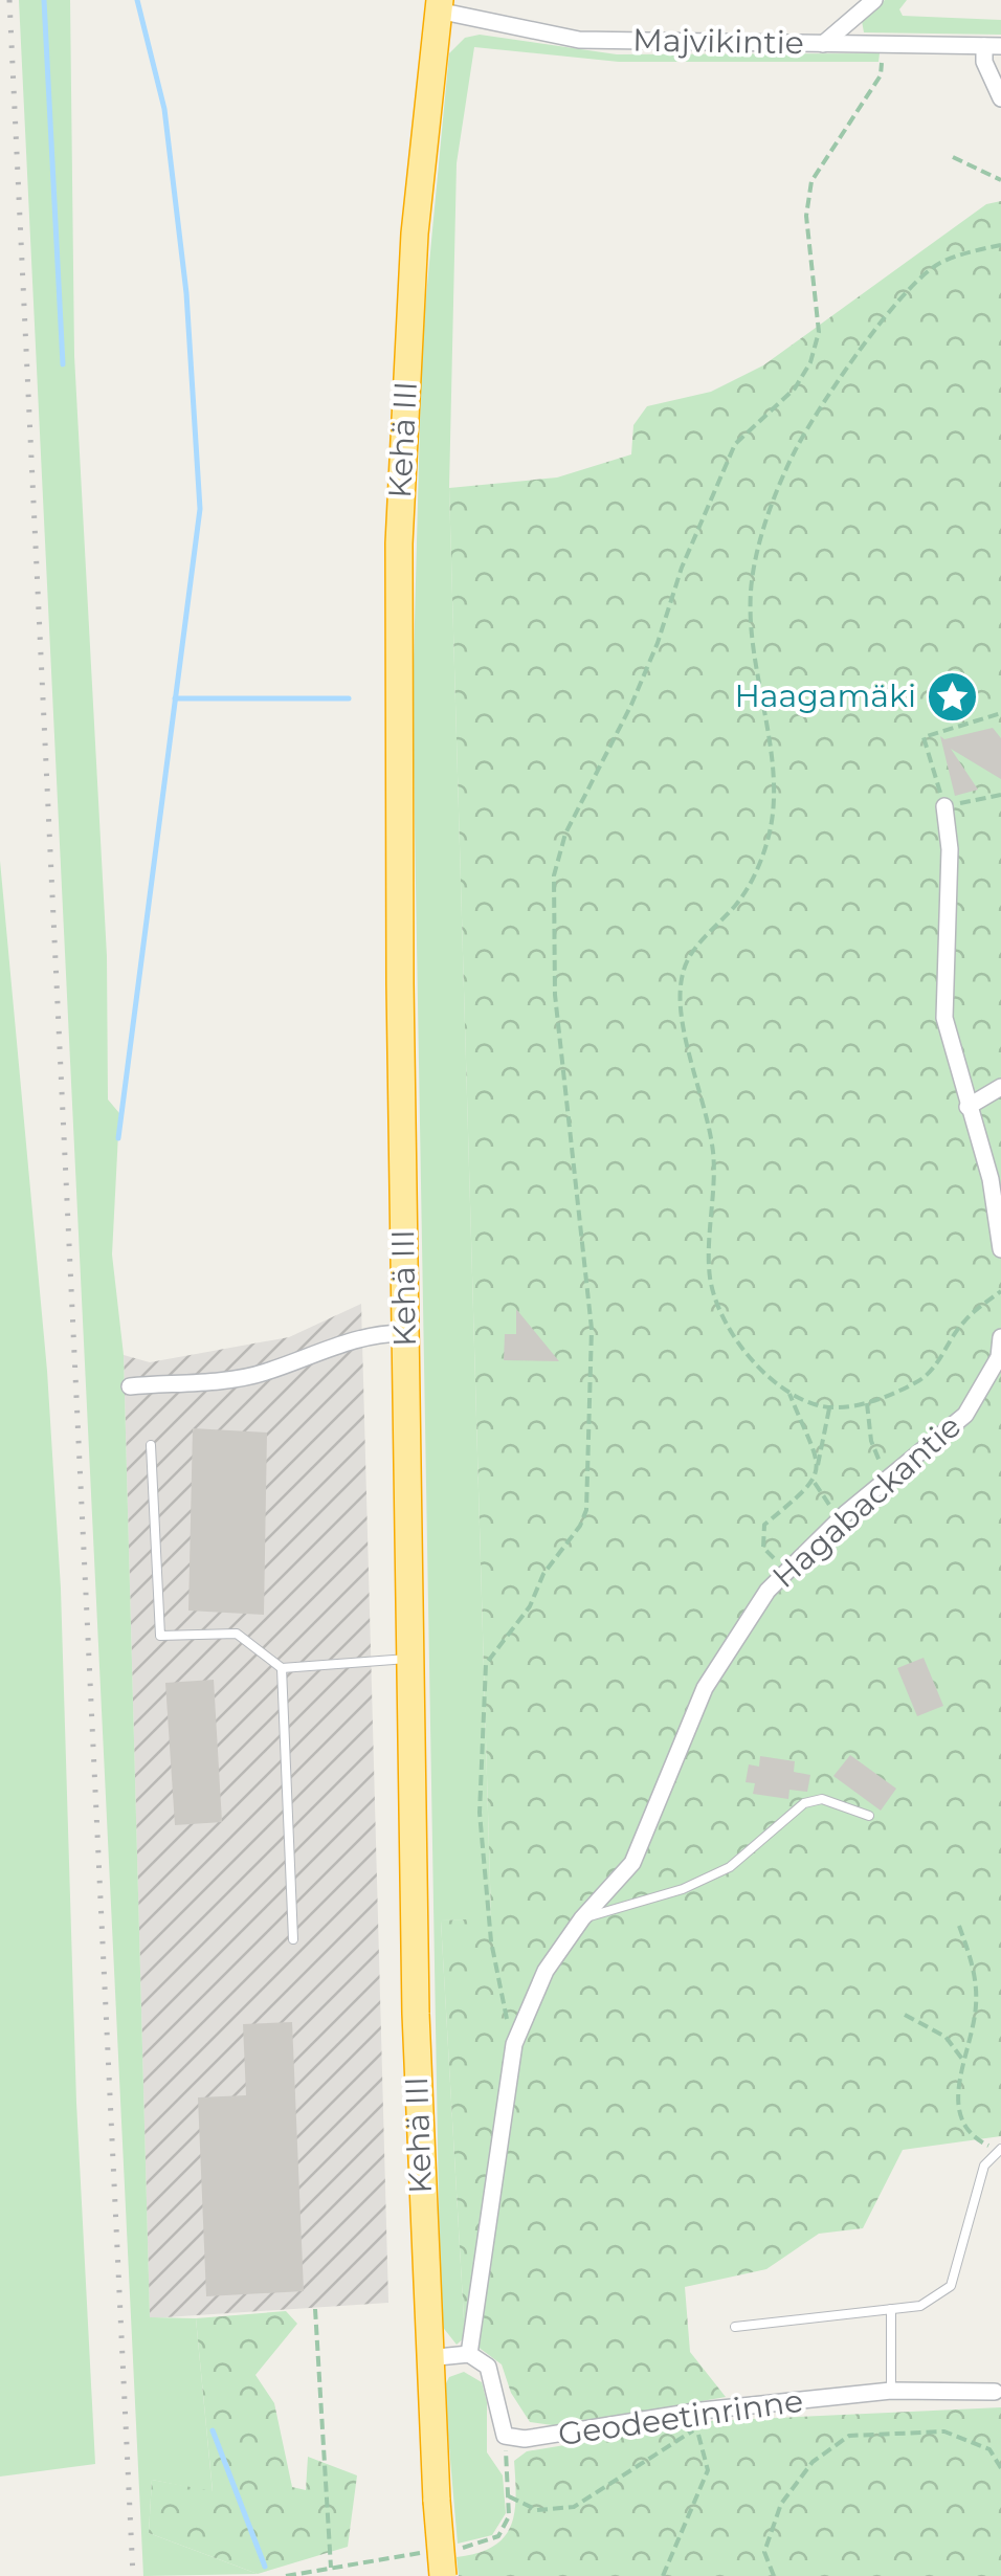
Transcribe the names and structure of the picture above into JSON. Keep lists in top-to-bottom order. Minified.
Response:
{"streets":{"highway":["Kehä III"],"street":["Majvikintie","Hagabackantie","Geodeetinrinne"]},"crossings":[["Majvikintie","Kehä III"]],"places":{"place":["Haagamäki"]}}
